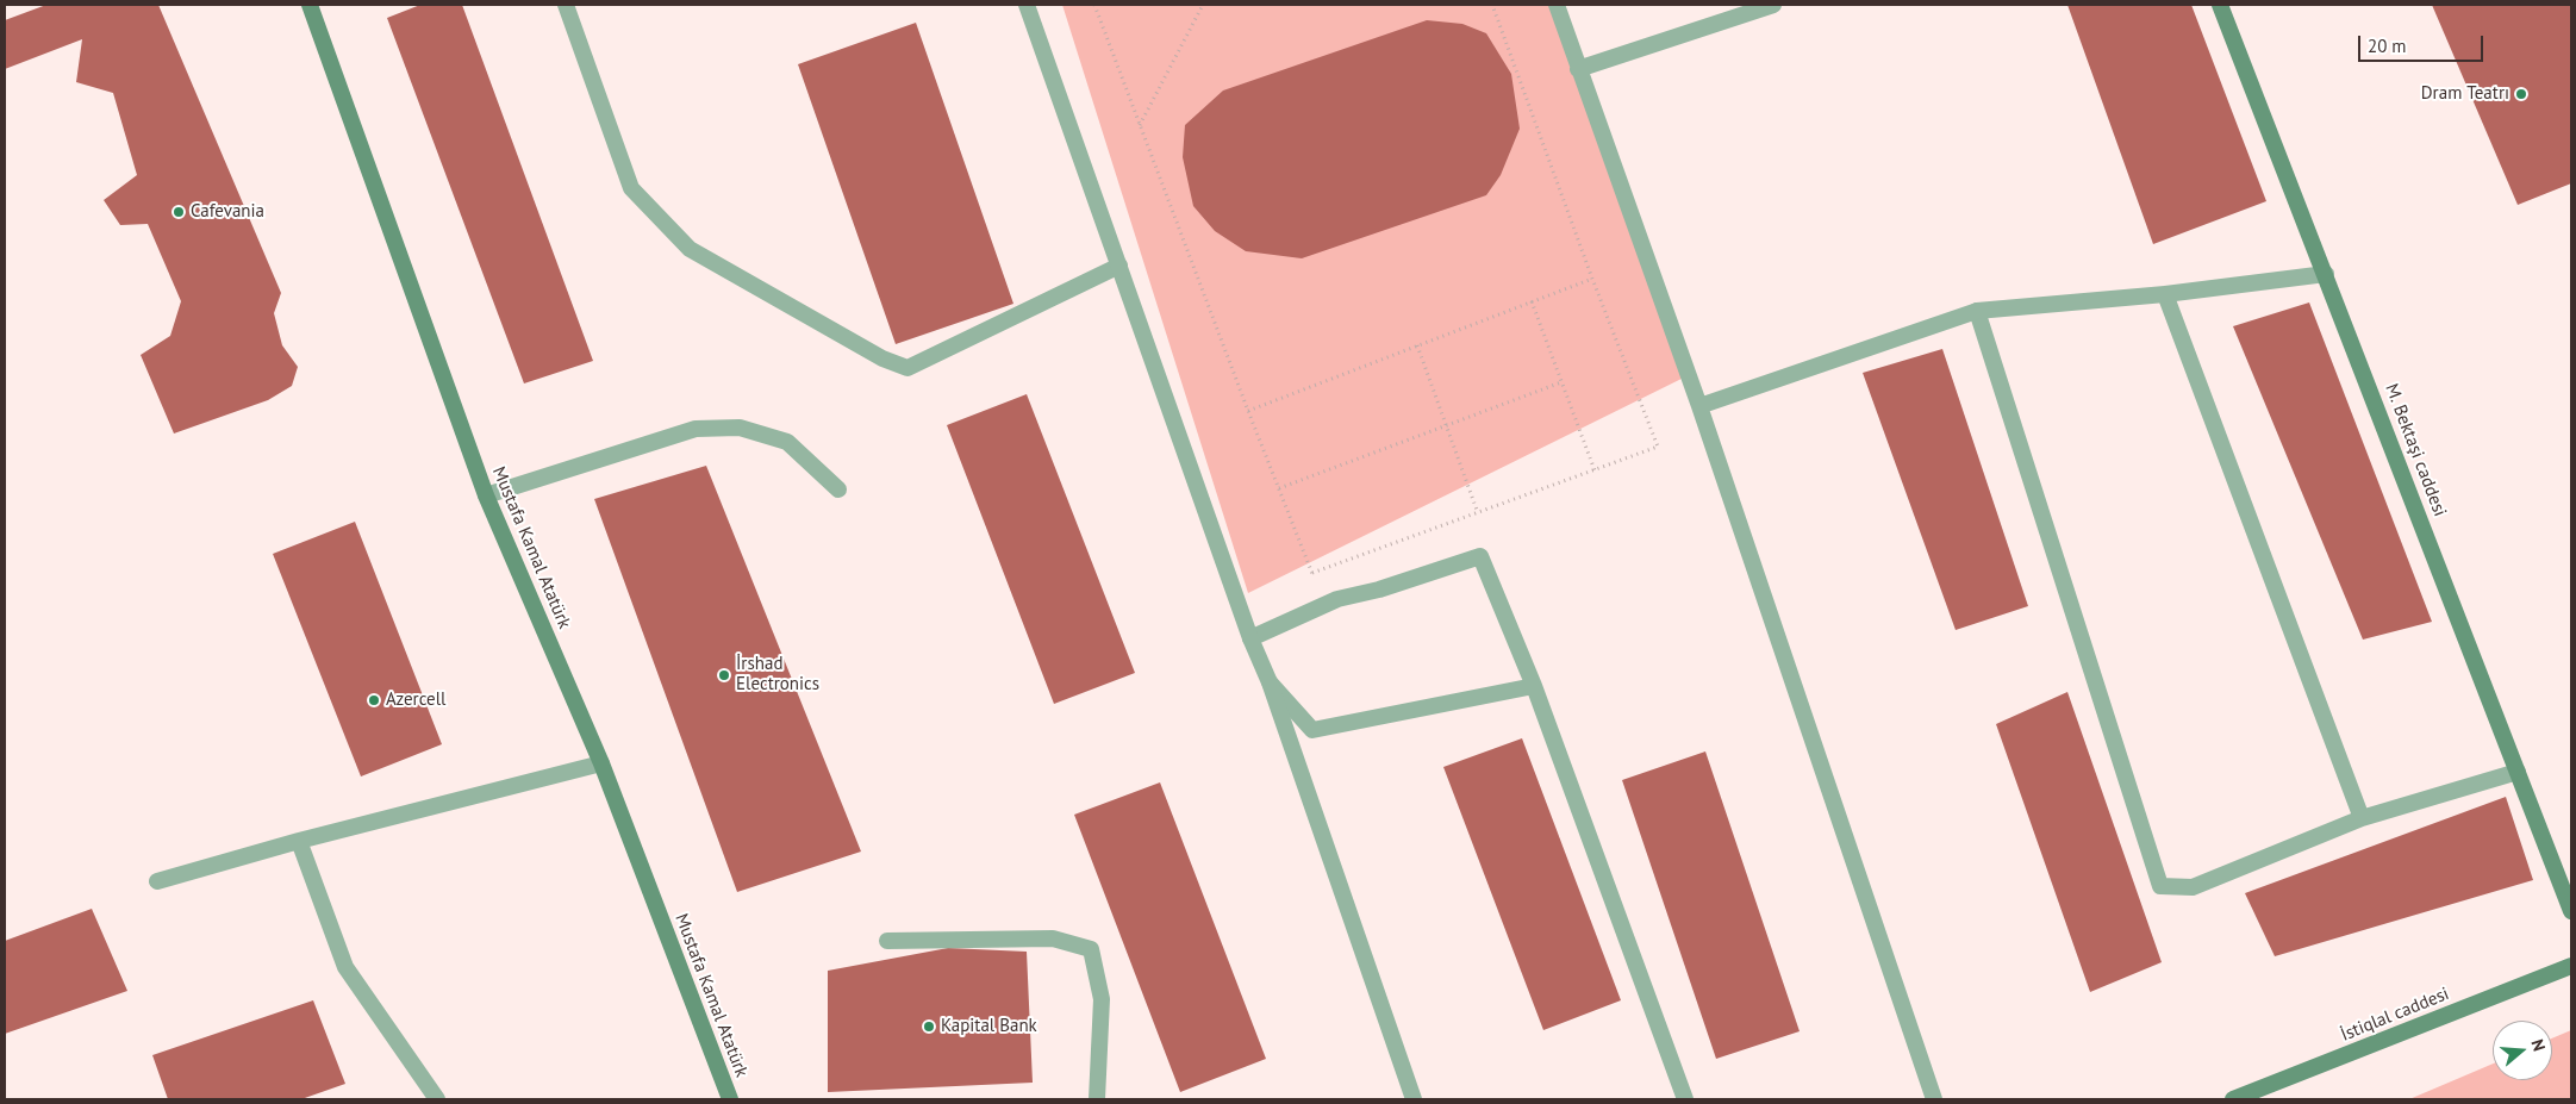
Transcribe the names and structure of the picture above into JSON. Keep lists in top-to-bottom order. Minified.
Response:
{"streets":{"main road":["M. Bektaşi caddesi","Mustafa Kamal Atatürk","İstiqlal caddesi"]},"places":["Dram Teatrı","Cafevania","İrshad Electronics","Azercell","Kapital Bank"],"scale_bar":"20 m","north":"right"}
